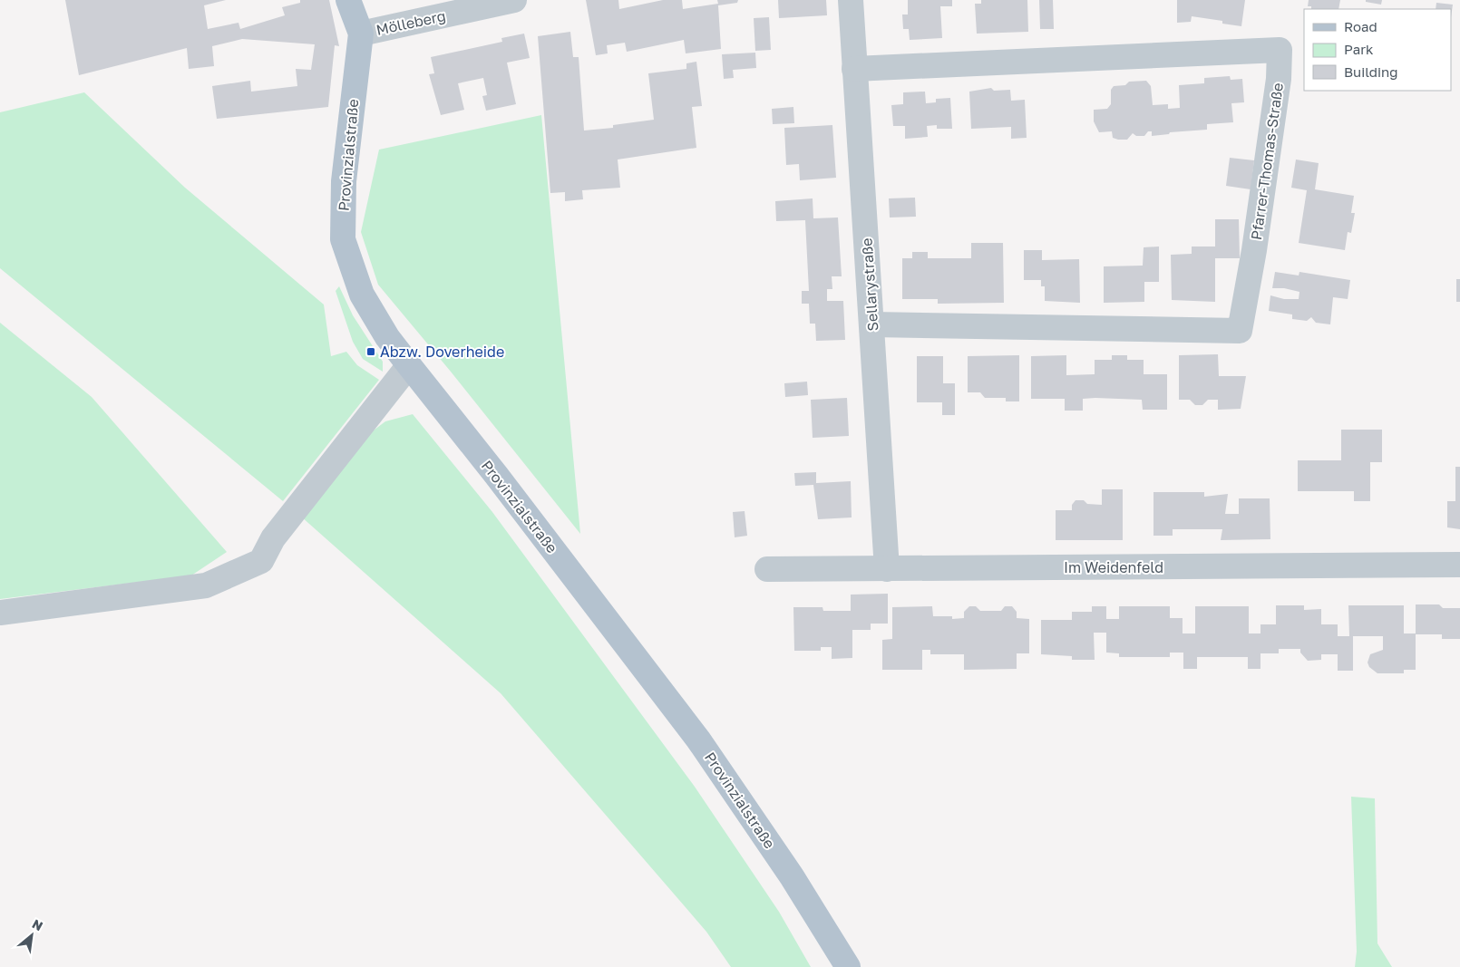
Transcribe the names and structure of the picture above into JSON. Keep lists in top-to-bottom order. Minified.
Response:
{"streets":{"main road":["Provinzialstraße"],"street":["Mölleberg","Pfarrer-Thomas-Straße","Sellarystraße","Im Weidenfeld"]},"crossings":[["Mölleberg","Provinzialstraße"],["Pfarrer-Thomas-Straße","Sellarystraße"],["Sellarystraße","Im Weidenfeld"]],"places":{"transit":["Abzw. Doverheide"]},"legend":["Road","Park","Building"],"north":"top right"}
